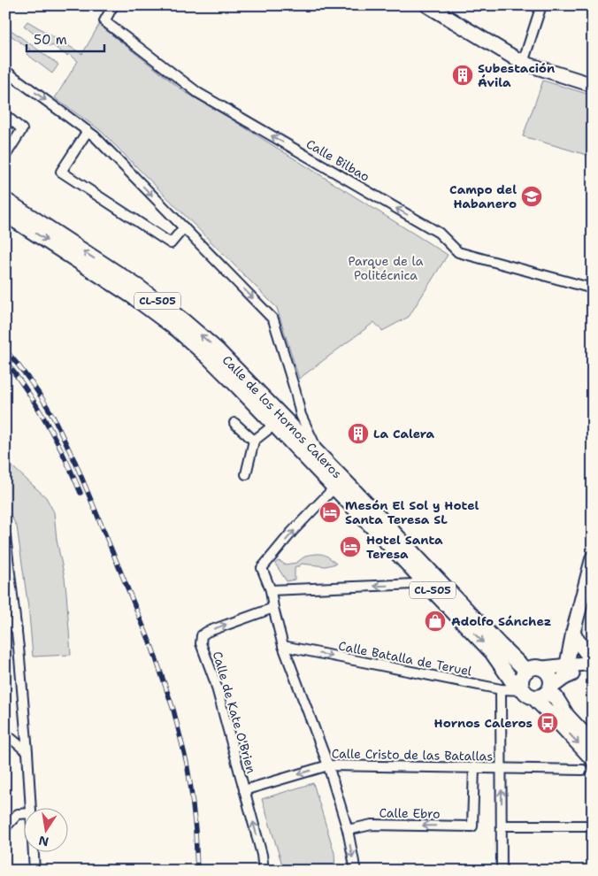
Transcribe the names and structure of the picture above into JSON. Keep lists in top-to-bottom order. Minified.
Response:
{"streets":{"main road":["CL-505","Calle de los Hornos Caleros"],"street":["Calle Bilbao","Calle Batalla de Teruel","Calle de Kate O'Brien","Calle Cristo de las Batallas","Calle Ebro"]},"crossings":[["Calle de los Hornos Caleros","Calle Batalla de Teruel"],["Calle de los Hornos Caleros","Calle Cristo de las Batallas"],["Calle de Kate O'Brien","Calle Cristo de las Batallas"],["Calle Cristo de las Batallas","Calle Ebro"]],"one_way":["Calle Bilbao","Calle de Kate O'Brien"],"parks":["Parque de la Politécnica"],"places":{"building":["Subestación Ávila","La Calera"],"school or university":["Campo del Habanero"],"hotel":["Mesón El Sol y Hotel Santa Teresa SL","Hotel Santa Teresa"],"shop":["Adolfo Sánchez"],"bus stop":["Hornos Caleros"]},"scale_bar":"50 m","north":"bottom"}
